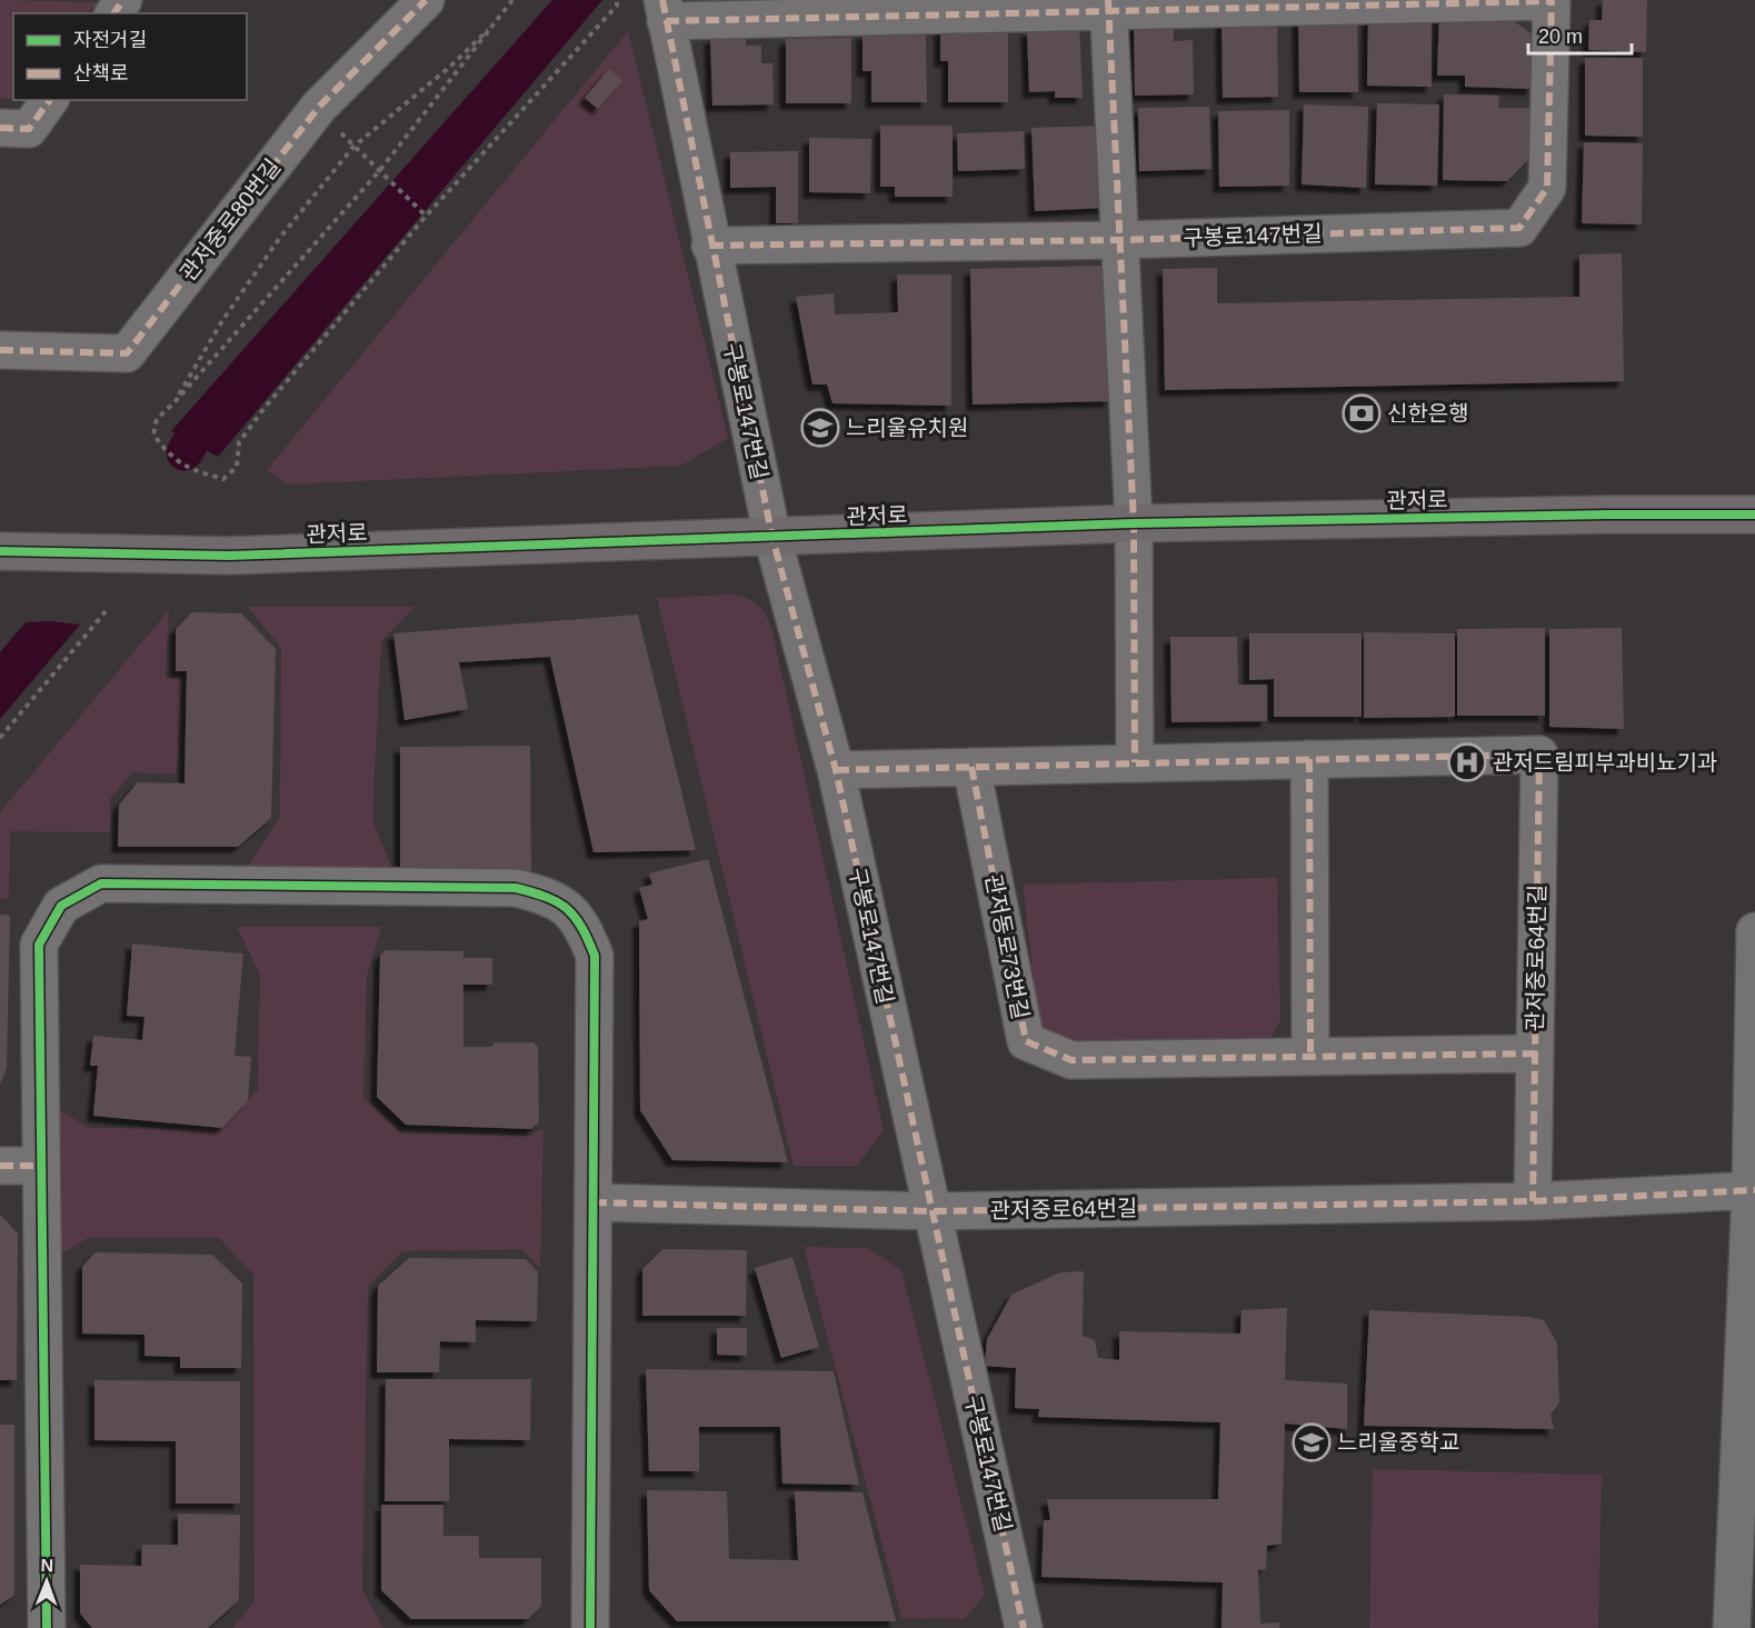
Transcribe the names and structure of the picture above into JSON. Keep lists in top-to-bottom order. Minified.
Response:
{"streets":{"street":["관저중로80번길","구봉로147번길","관저로","관저동로73번길","관저중로64번길"]},"crossings":[["구봉로147번길","관저로"],["구봉로147번길","관저중로64번길"],["관저동로73번길","관저중로64번길"]],"places":{"bank":["신한은행"],"school or university":["느리울유치원","느리울중학교"],"hospital":["관저드림피부과비뇨기과"]},"legend":["자전거길","산책로"],"scale_bar":"20 m","north":"top"}
